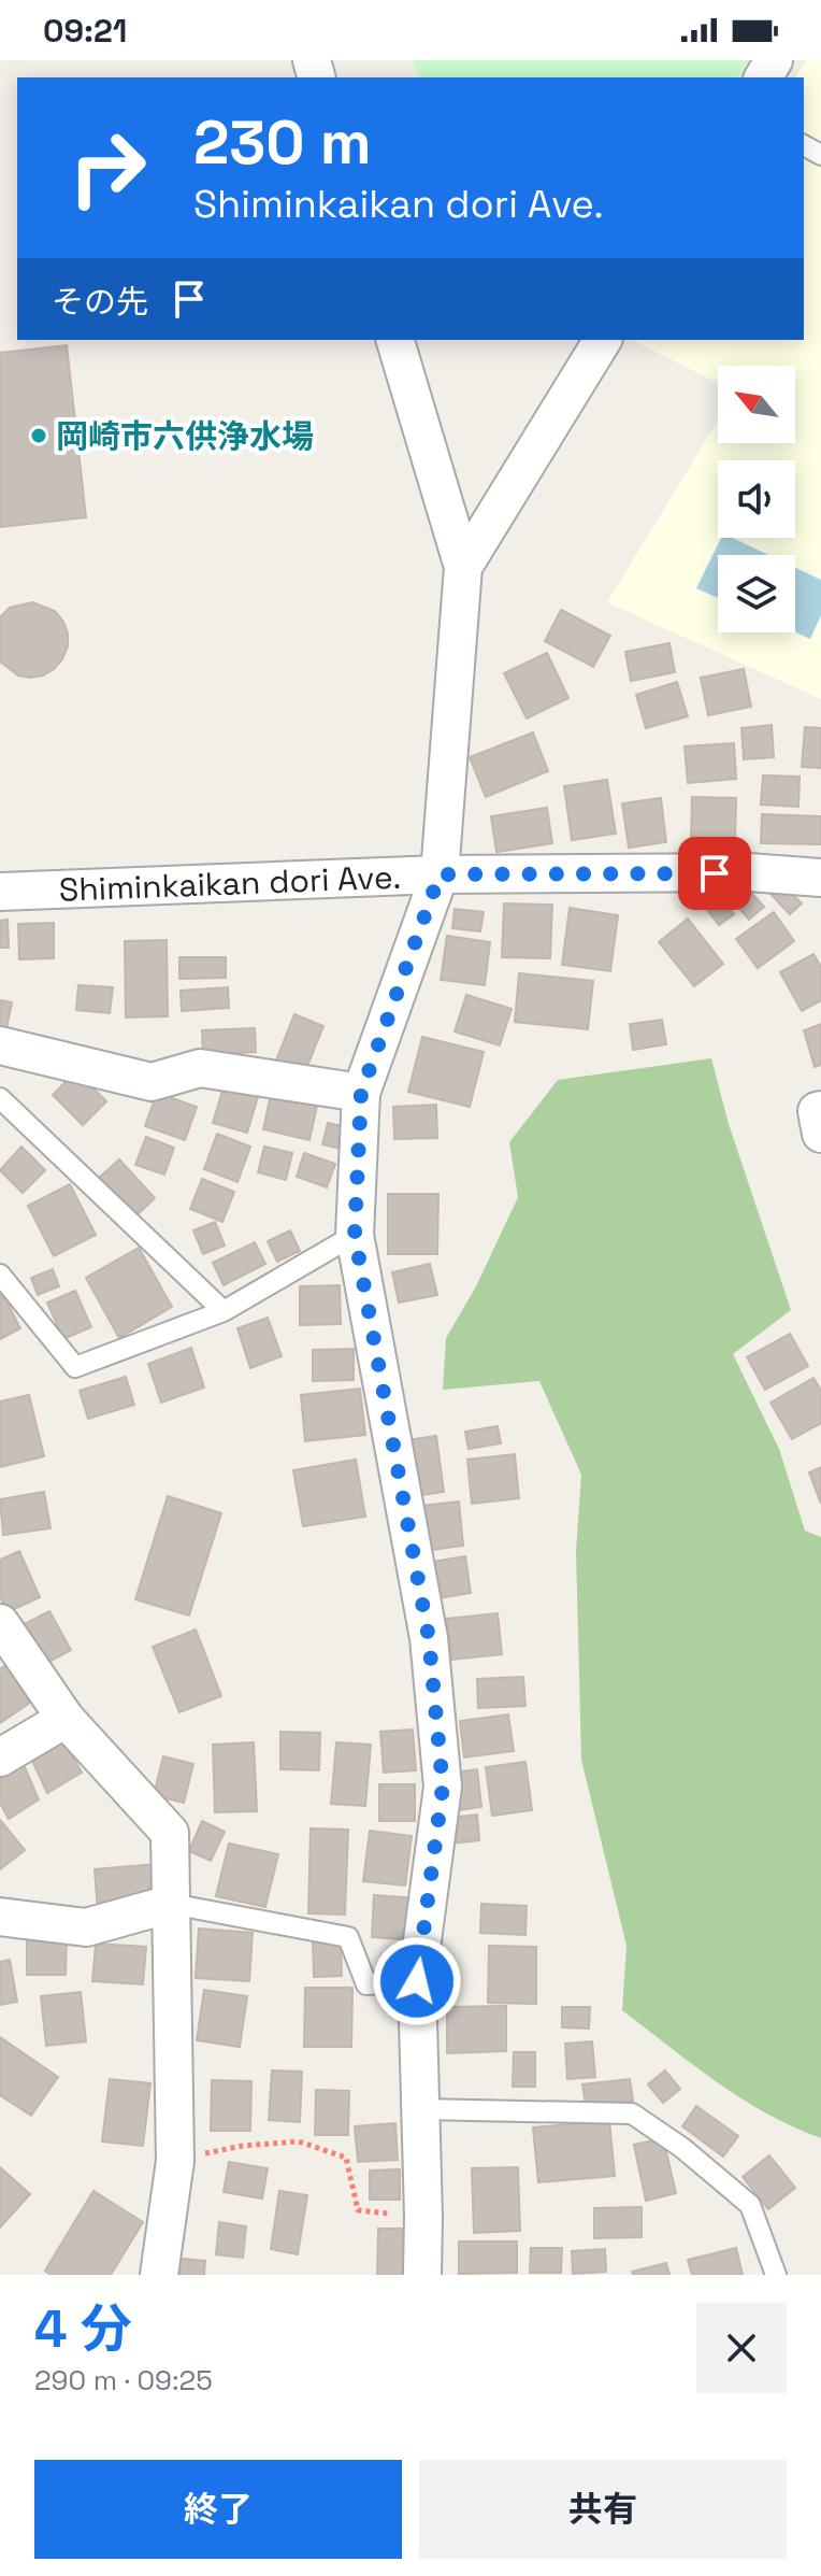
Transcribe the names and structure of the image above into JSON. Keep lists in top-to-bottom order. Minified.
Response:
{"streets":{"street":["Shiminkaikan dori Ave."]},"places":["岡崎市六供浄水場"],"north":"top left","page":{"status":"09:21","turn":["230 m","Shiminkaikan dori Ave."],"then":"その先","heading":["4 分","290 m · 09:25"],"buttons":["終了","共有"]}}
